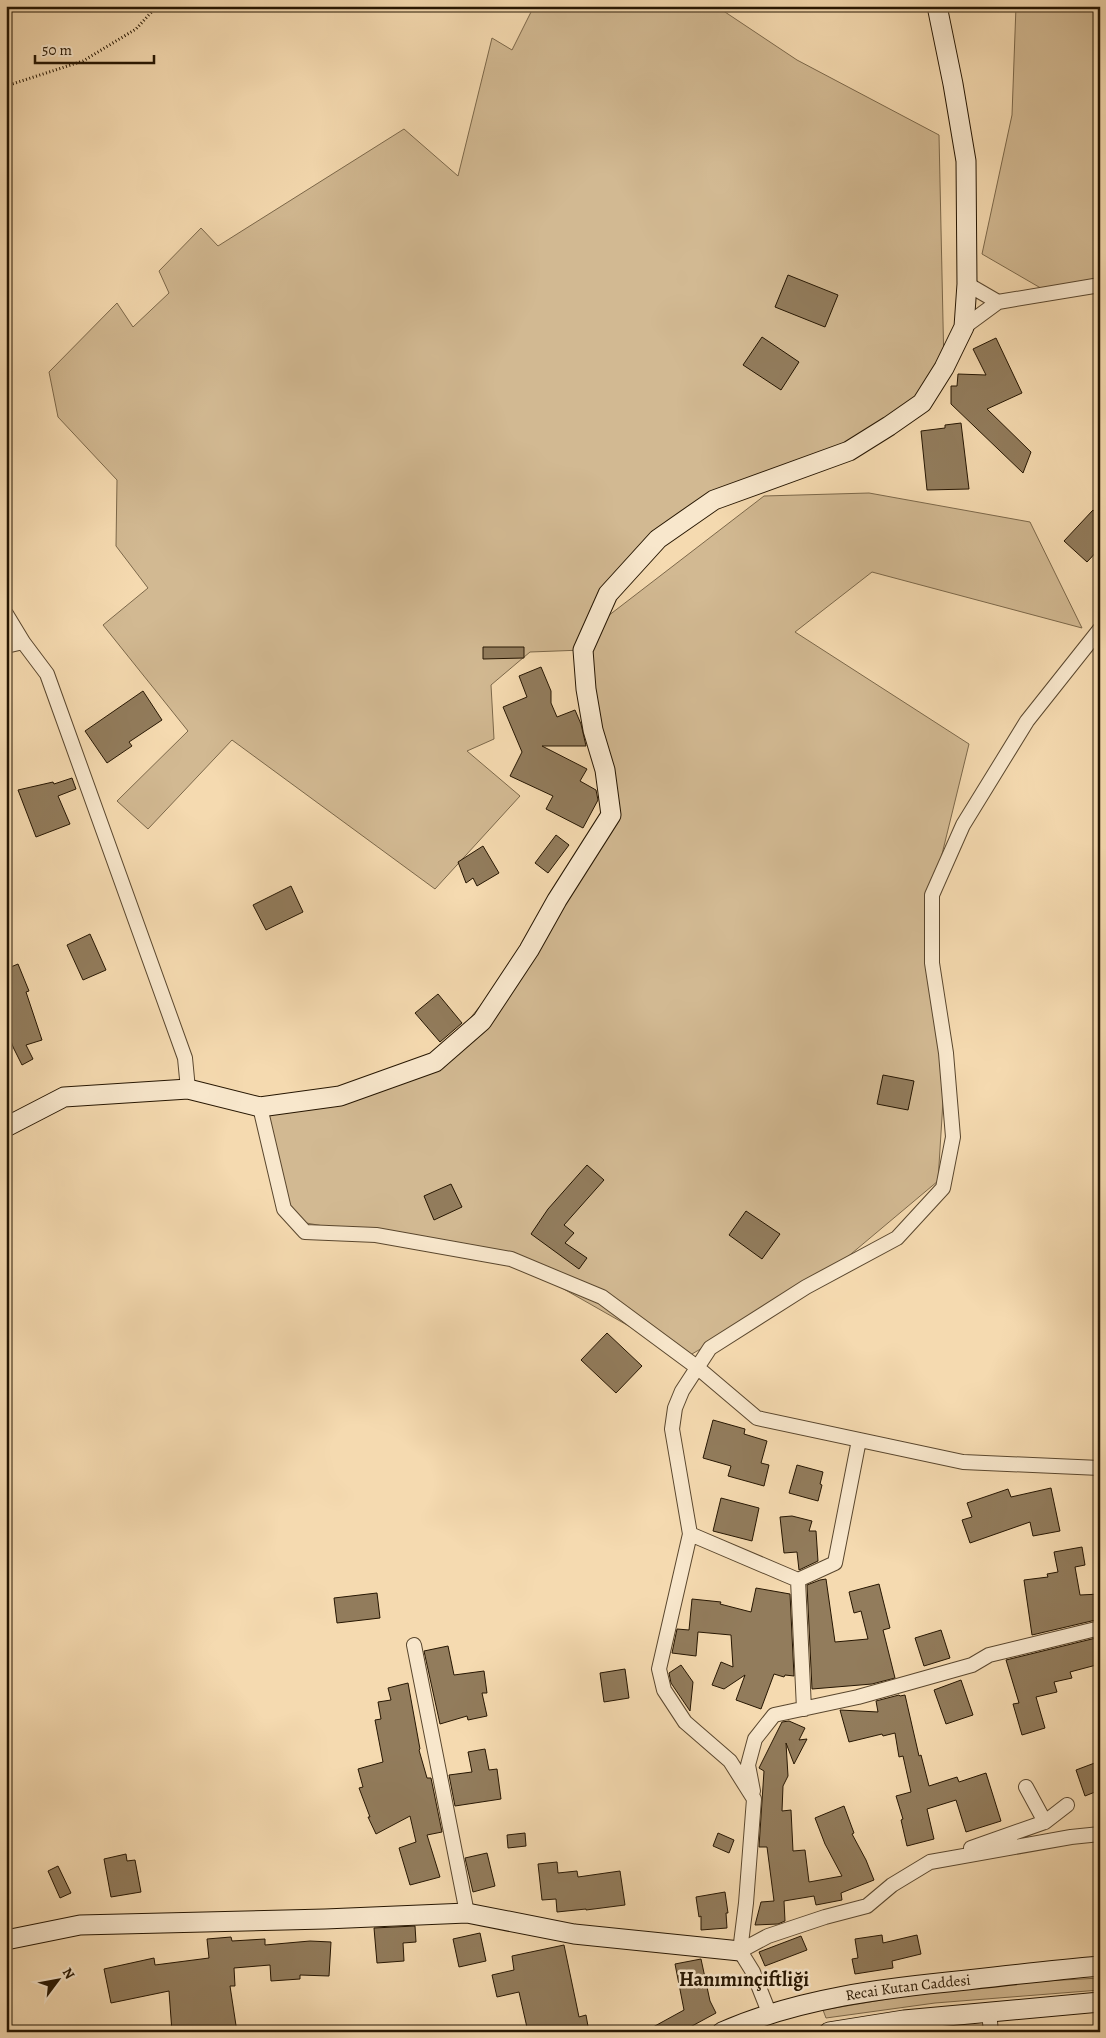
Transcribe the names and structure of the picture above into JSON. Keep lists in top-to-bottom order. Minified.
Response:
{"streets":{"street":["Recai Kutan Caddesi"]},"districts":["Hanımınçiftliği"],"scale_bar":"50 m","north":"top right"}
